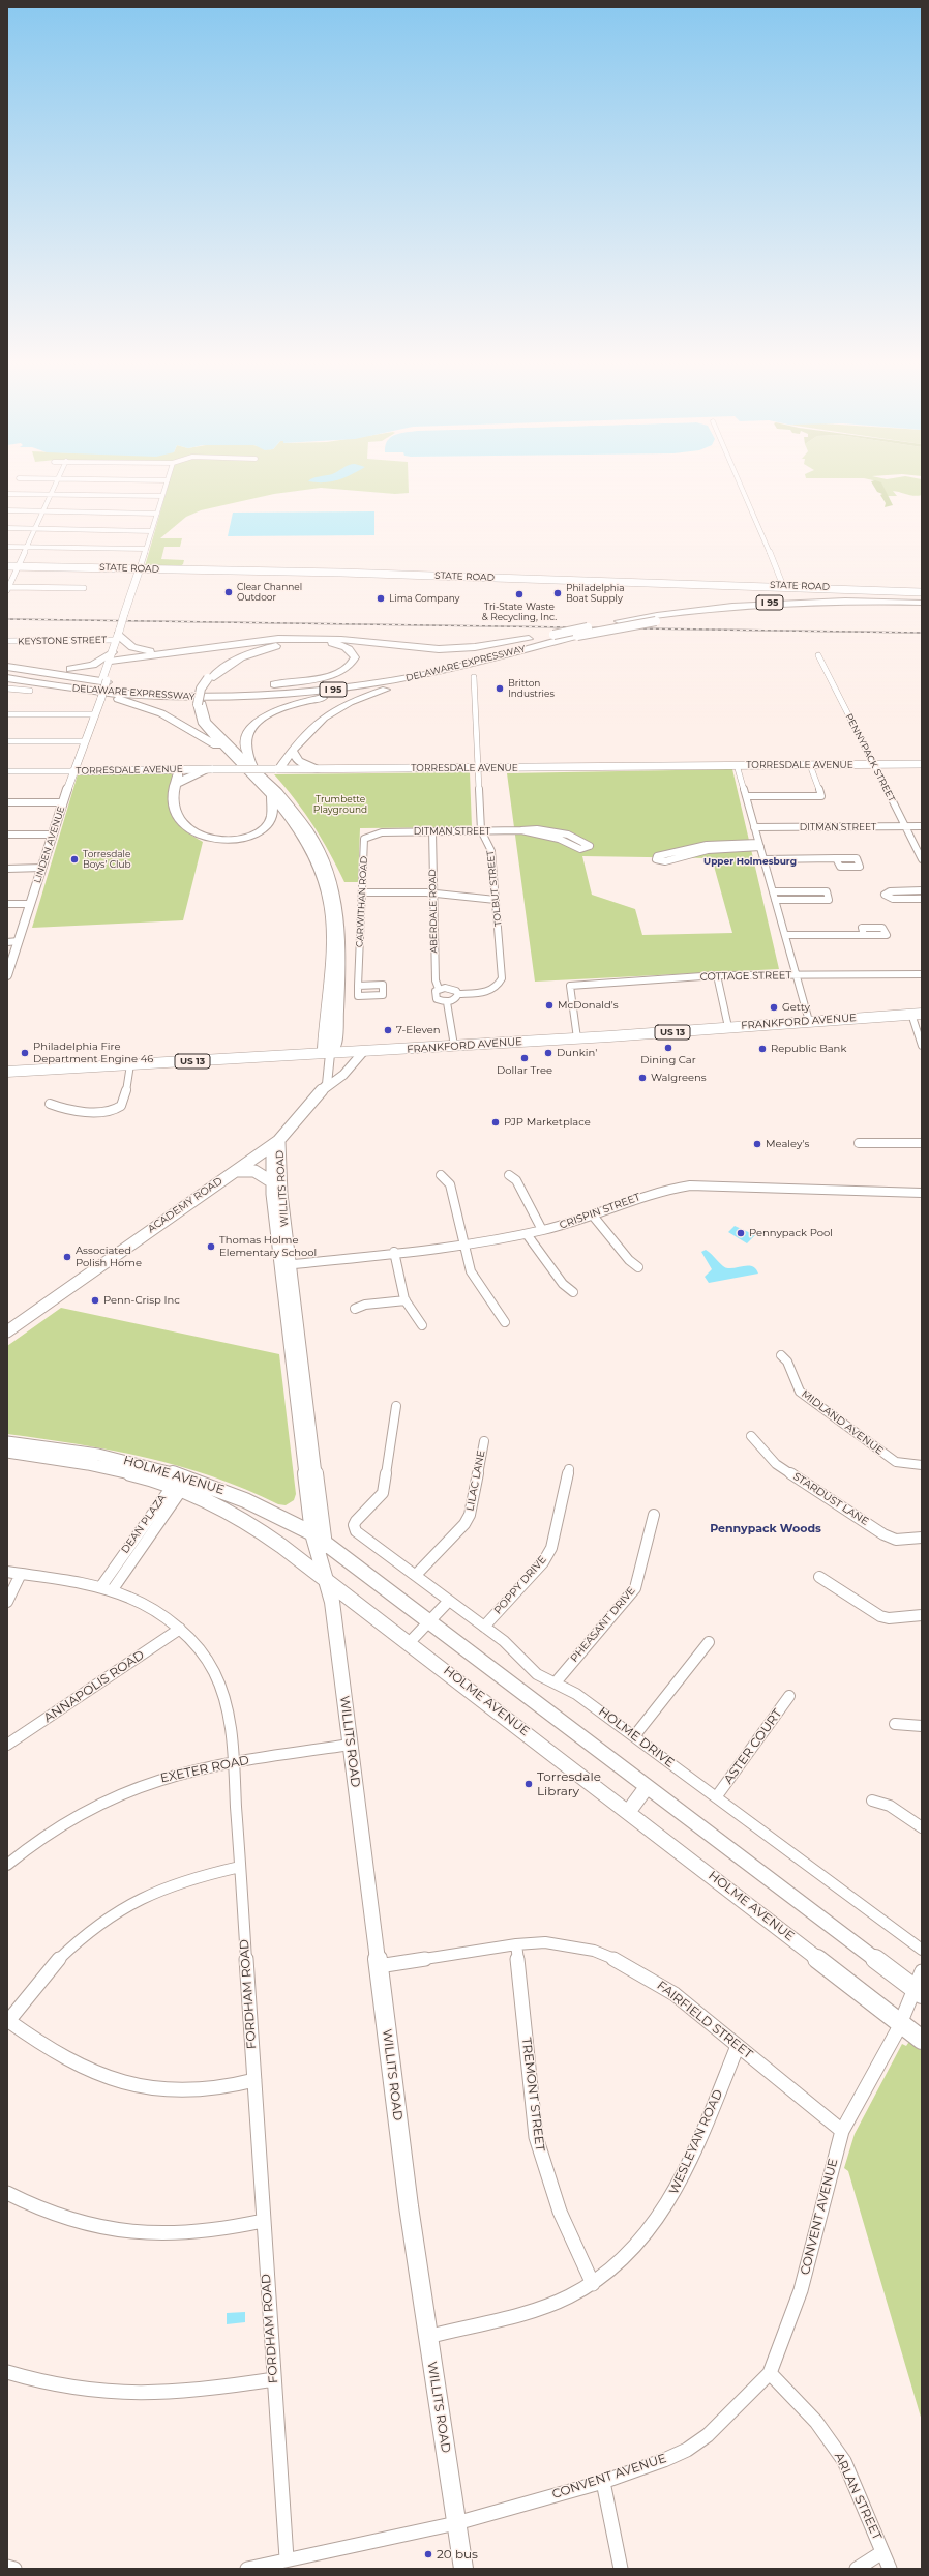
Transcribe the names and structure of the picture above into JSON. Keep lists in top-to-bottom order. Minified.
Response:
{"streets":{"highway":["I 95","DELAWARE EXPRESSWAY"],"main road":["STATE ROAD","TORRESDALE AVENUE","LINDEN AVENUE","FRANKFORD AVENUE","US 13","WILLITS ROAD","ACADEMY ROAD","HOLME AVENUE"],"street":["KEYSTONE STREET","PENNYPACK STREET","DITMAN STREET","TOLBUT STREET","CARWITHAN ROAD","ABERDALE ROAD","COTTAGE STREET","CRISPIN STREET","MIDLAND AVENUE","LILAC LANE","STARDUST LANE","DEAN PLAZA","POPPY DRIVE","PHEASANT DRIVE","ANNAPOLIS ROAD","HOLME DRIVE","ASTER COURT","EXETER ROAD","FORDHAM ROAD","FAIRFIELD STREET","TREMONT STREET","WESLEYAN ROAD","CONVENT AVENUE","ARLAN STREET"]},"crossings":[["STATE ROAD","LINDEN AVENUE"],["KEYSTONE STREET","LINDEN AVENUE"],["DELAWARE EXPRESSWAY","LINDEN AVENUE"],["PENNYPACK STREET","TORRESDALE AVENUE"],["PENNYPACK STREET","DITMAN STREET"],["TORRESDALE AVENUE","LINDEN AVENUE"],["TORRESDALE AVENUE","TOLBUT STREET"],["DITMAN STREET","TOLBUT STREET"],["DITMAN STREET","CARWITHAN ROAD"],["DITMAN STREET","ABERDALE ROAD"],["TOLBUT STREET","ABERDALE ROAD"],["COTTAGE STREET","FRANKFORD AVENUE"],["FRANKFORD AVENUE","ACADEMY ROAD"],["WILLITS ROAD","ACADEMY ROAD"],["WILLITS ROAD","CRISPIN STREET"],["WILLITS ROAD","HOLME AVENUE"],["WILLITS ROAD","EXETER ROAD"],["WILLITS ROAD","FAIRFIELD STREET"],["WILLITS ROAD","WESLEYAN ROAD"],["WILLITS ROAD","CONVENT AVENUE"],["HOLME AVENUE","DEAN PLAZA"],["HOLME AVENUE","CONVENT AVENUE"],["LILAC LANE","HOLME DRIVE"],["DEAN PLAZA","FORDHAM ROAD"],["POPPY DRIVE","HOLME DRIVE"],["PHEASANT DRIVE","HOLME DRIVE"],["ANNAPOLIS ROAD","FORDHAM ROAD"],["HOLME DRIVE","ASTER COURT"],["EXETER ROAD","FORDHAM ROAD"],["FORDHAM ROAD","CONVENT AVENUE"],["FAIRFIELD STREET","TREMONT STREET"],["FAIRFIELD STREET","WESLEYAN ROAD"],["FAIRFIELD STREET","CONVENT AVENUE"],["TREMONT STREET","WESLEYAN ROAD"],["CONVENT AVENUE","ARLAN STREET"]],"districts":["Upper Holmesburg","Pennypack Woods"],"parks":["Trumbette Playground"],"places":["Clear Channel Outdoor","Philadelphia Boat Supply","Tri-State Waste & Recycling, Inc.","Lima Company","Britton Industries","Torresdale Boys' Club","McDonald's","Getty","7-Eleven","Dining Car","Republic Bank","Philadelphia Fire Department Engine 46","Dunkin'","Dollar Tree","Walgreens","PJP Marketplace","Mealey's","Pennypack Pool","Thomas Holme Elementary School","Associated Polish Home","Penn-Crisp Inc","Torresdale Library","20 bus"]}
